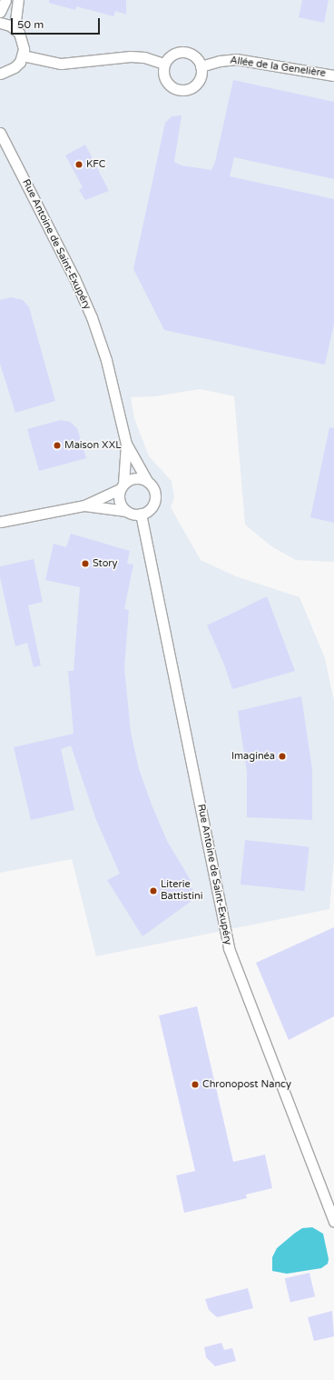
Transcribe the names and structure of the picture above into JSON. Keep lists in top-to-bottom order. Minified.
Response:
{"streets":{"street":["Allée de la Genelière","Rue Antoine de Saint-Exupéry"]},"places":["KFC","Maison XXL","Story","Imaginéa","Literie Battistini","Chronopost Nancy"],"scale_bar":"50 m"}
